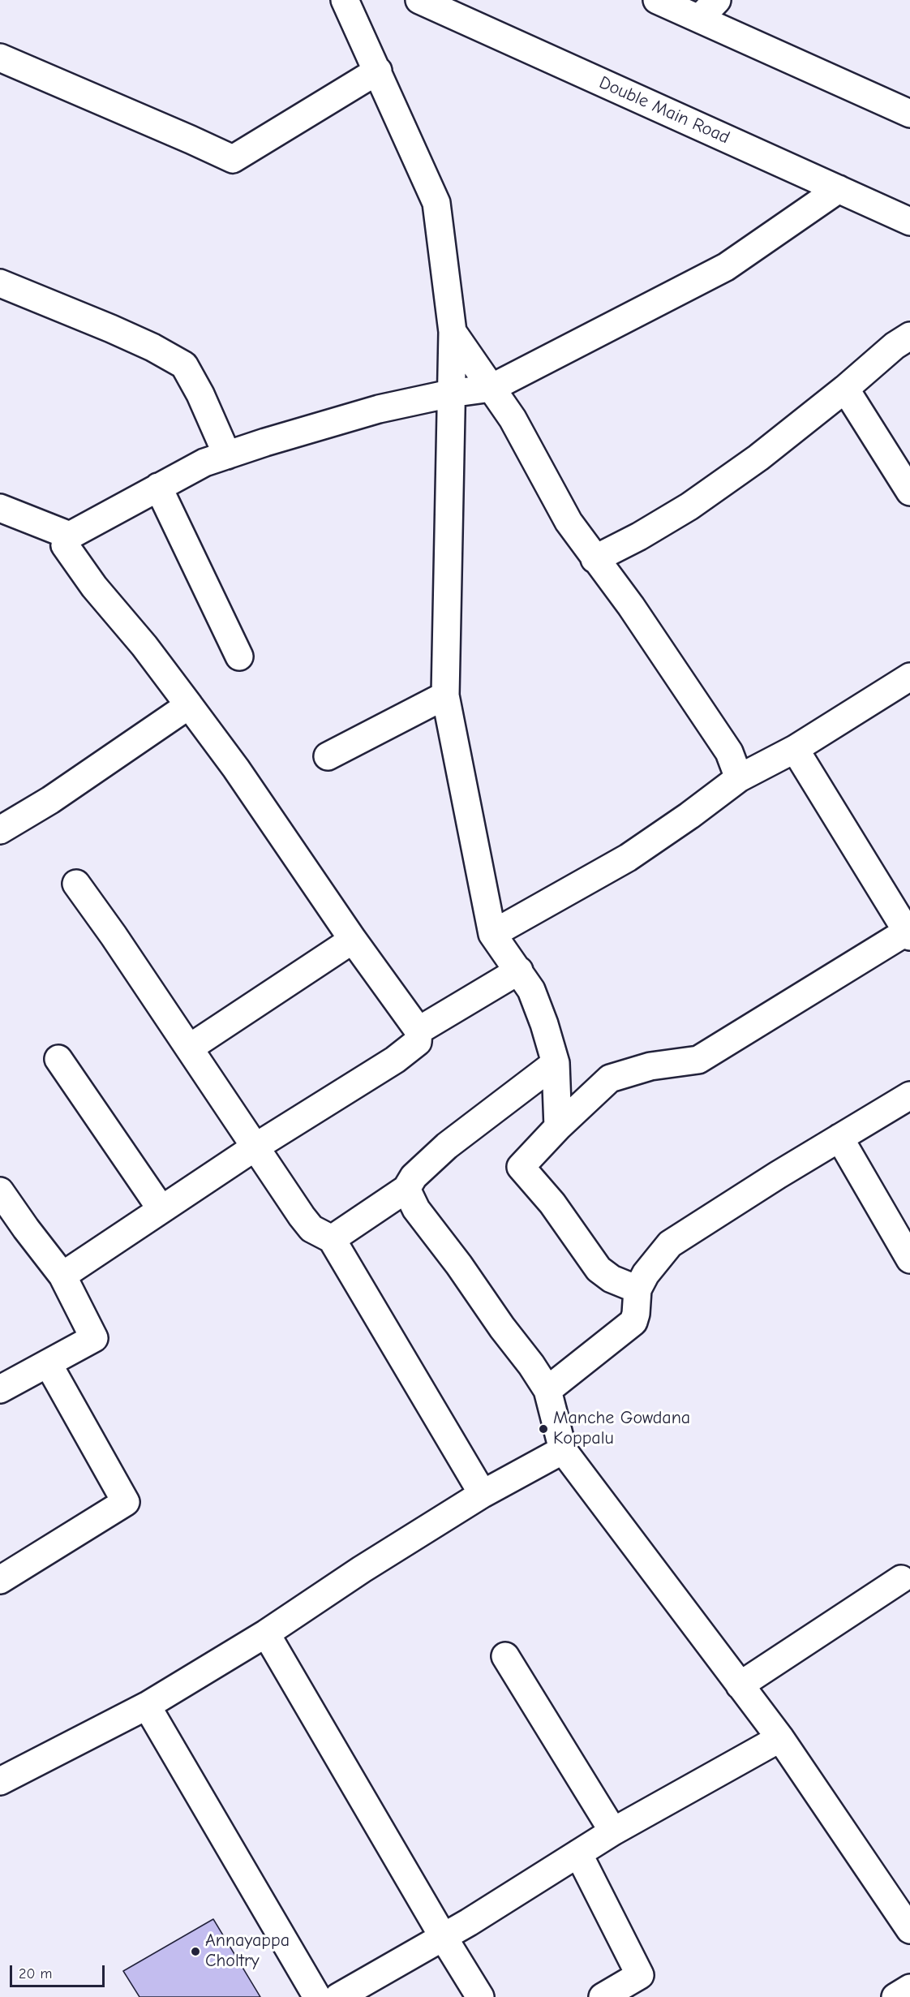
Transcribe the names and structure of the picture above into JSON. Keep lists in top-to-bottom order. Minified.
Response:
{"streets":{"street":["Double Main Road"]},"places":["Manche Gowdana Koppalu","Annayappa Choltry"],"scale_bar":"20 m"}
